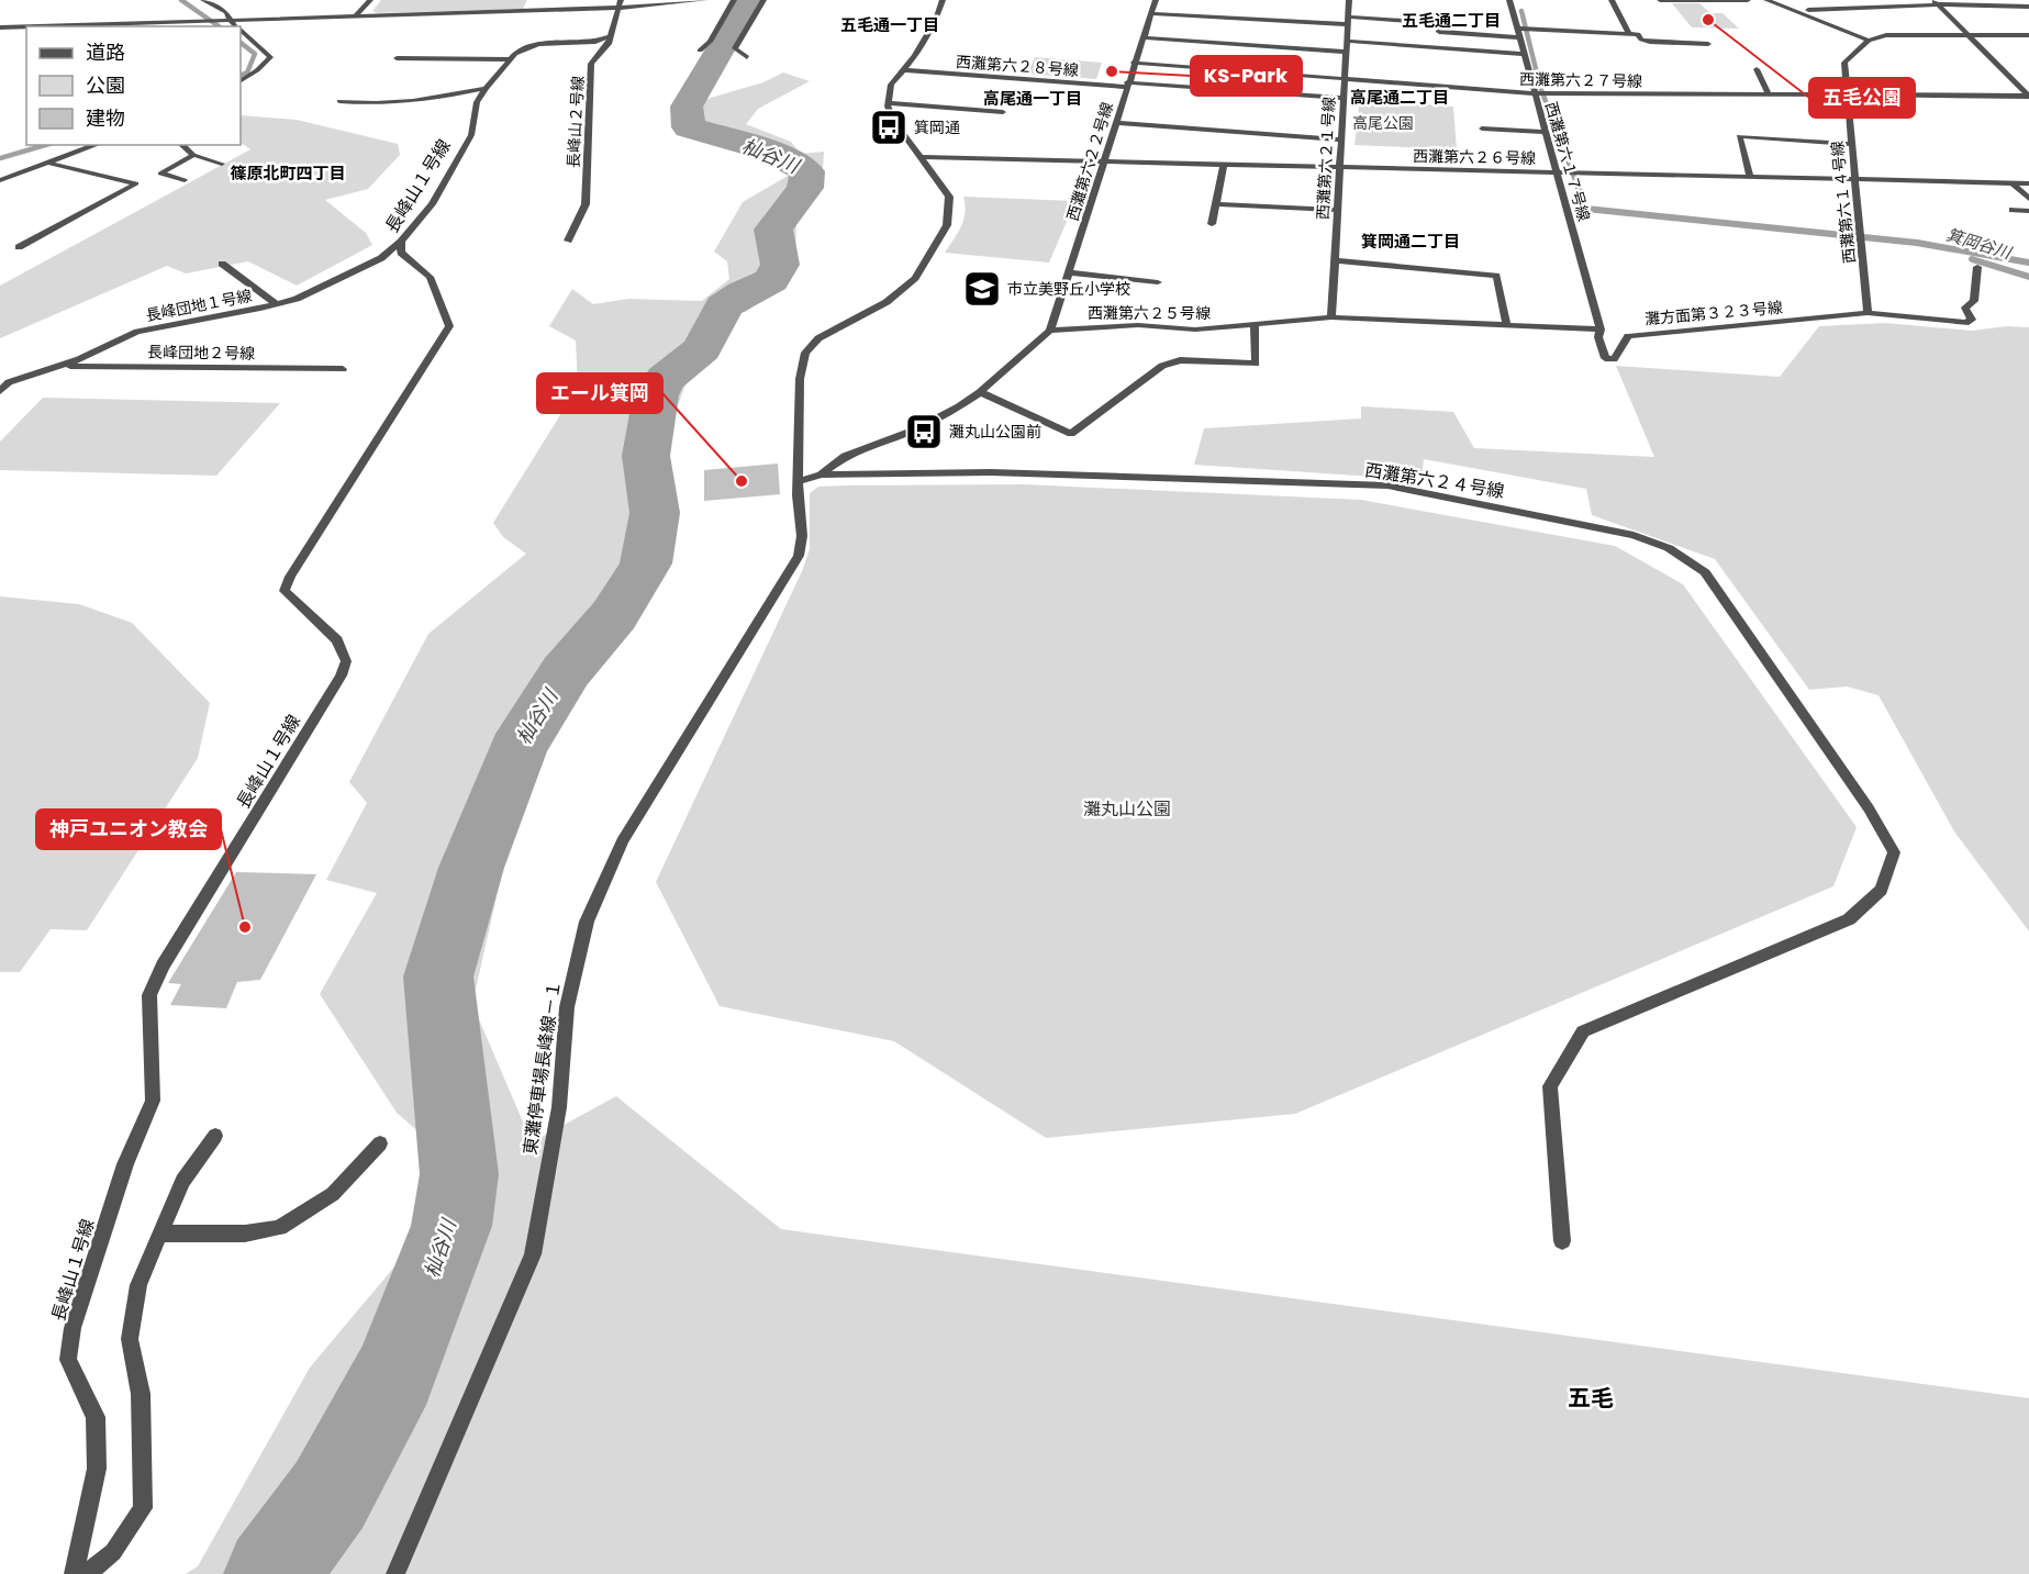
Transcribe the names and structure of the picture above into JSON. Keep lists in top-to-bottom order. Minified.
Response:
{"streets":{"street":["西灘第六２８号線","西灘第六２７号線","長峰山２号線","西灘第六２６号線","西灘第六２１号線","西灘第六２２号線","西灘第六１７号線","長峰山１号線","西灘第六１４号線","長峰団地１号線","西灘第六２５号線","灘方面第３２３号線","長峰団地２号線","西灘第六２４号線","東灘停車場長峰線－１"]},"crossings":[["西灘第六２８号線","西灘第六２１号線"],["西灘第六２８号線","西灘第六２２号線"],["西灘第六２７号線","西灘第六２１号線"],["西灘第六２７号線","西灘第六２２号線"],["西灘第六２７号線","西灘第六１７号線"],["西灘第六２７号線","西灘第六１４号線"],["長峰山２号線","長峰山１号線"],["西灘第六２６号線","西灘第六２１号線"],["西灘第六２６号線","西灘第六２２号線"],["西灘第六２６号線","西灘第六１７号線"],["西灘第六２６号線","西灘第六１４号線"],["西灘第六２１号線","西灘第六２５号線"],["西灘第六２２号線","西灘第六２５号線"],["西灘第六１７号線","西灘第六２５号線"],["西灘第六１７号線","灘方面第３２３号線"],["長峰山１号線","長峰団地１号線"],["西灘第六１４号線","灘方面第３２３号線"],["長峰団地１号線","長峰団地２号線"],["西灘第六２５号線","灘方面第３２３号線"],["西灘第六２４号線","東灘停車場長峰線－１"]],"districts":["五毛通二丁目","五毛通一丁目","高尾通二丁目","高尾通一丁目","篠原北町四丁目","箕岡通二丁目","五毛"],"water":["杣谷川","箕岡谷川"],"parks":["高尾公園","灘丸山公園"],"places":{"other":["五毛公園","KS-Park","エール箕岡","神戸ユニオン教会"],"bus stop":["箕岡通","灘丸山公園前"],"school or university":["市立美野丘小学校"]},"legend":["道路","公園","建物"]}
